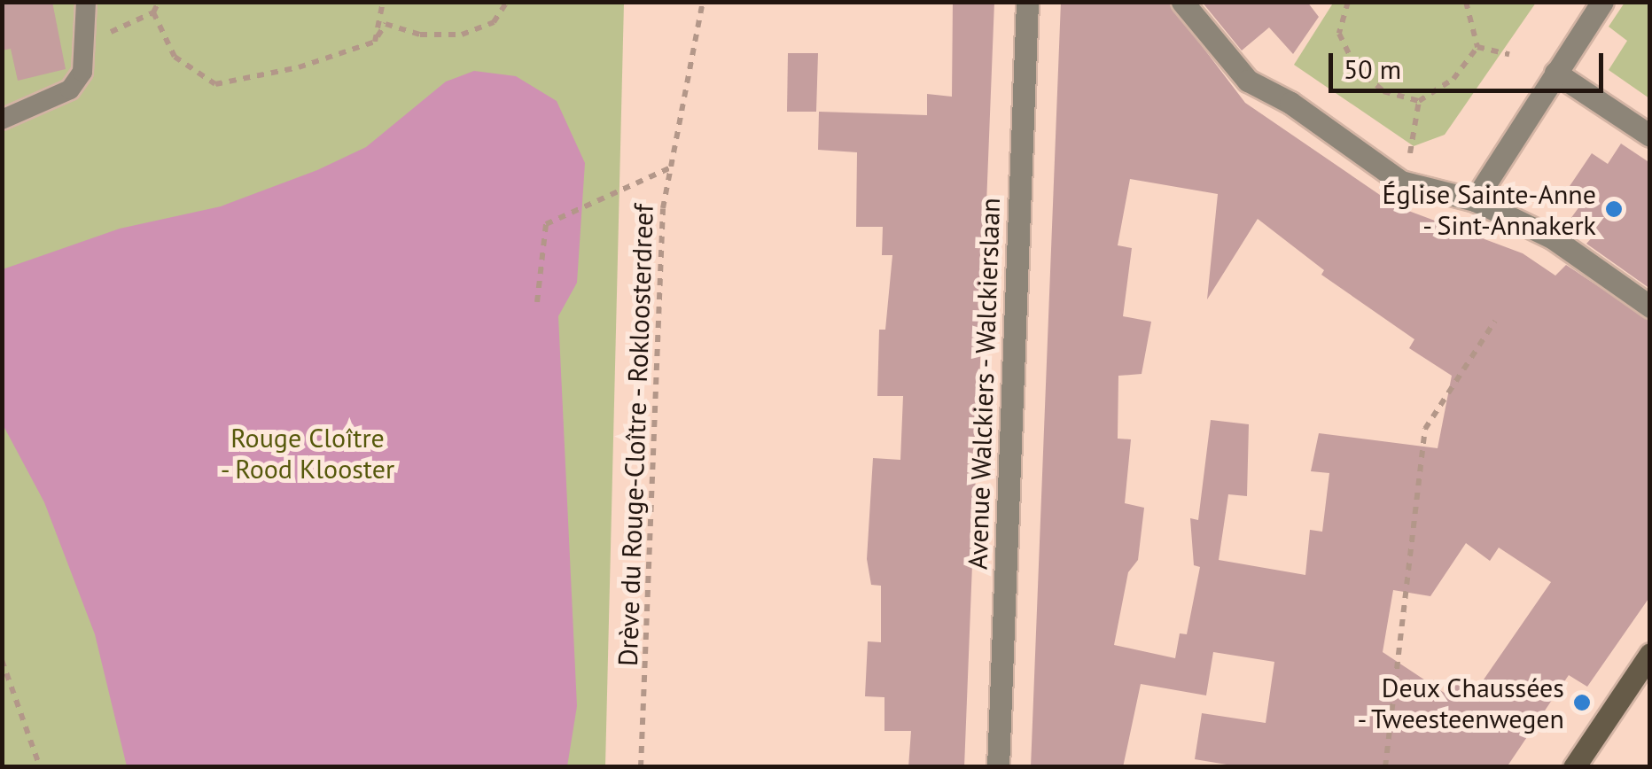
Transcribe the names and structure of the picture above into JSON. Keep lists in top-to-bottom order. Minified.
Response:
{"streets":{"street":["Avenue Walckiers - Walckierslaan"],"path":["Drève du Rouge-Cloître - Rokloosterdreef"]},"parks":["Rouge Cloître - Rood Klooster"],"places":["Église Sainte-Anne - Sint-Annakerk","Deux Chaussées - Tweesteenwegen"],"scale_bar":"50 m"}
